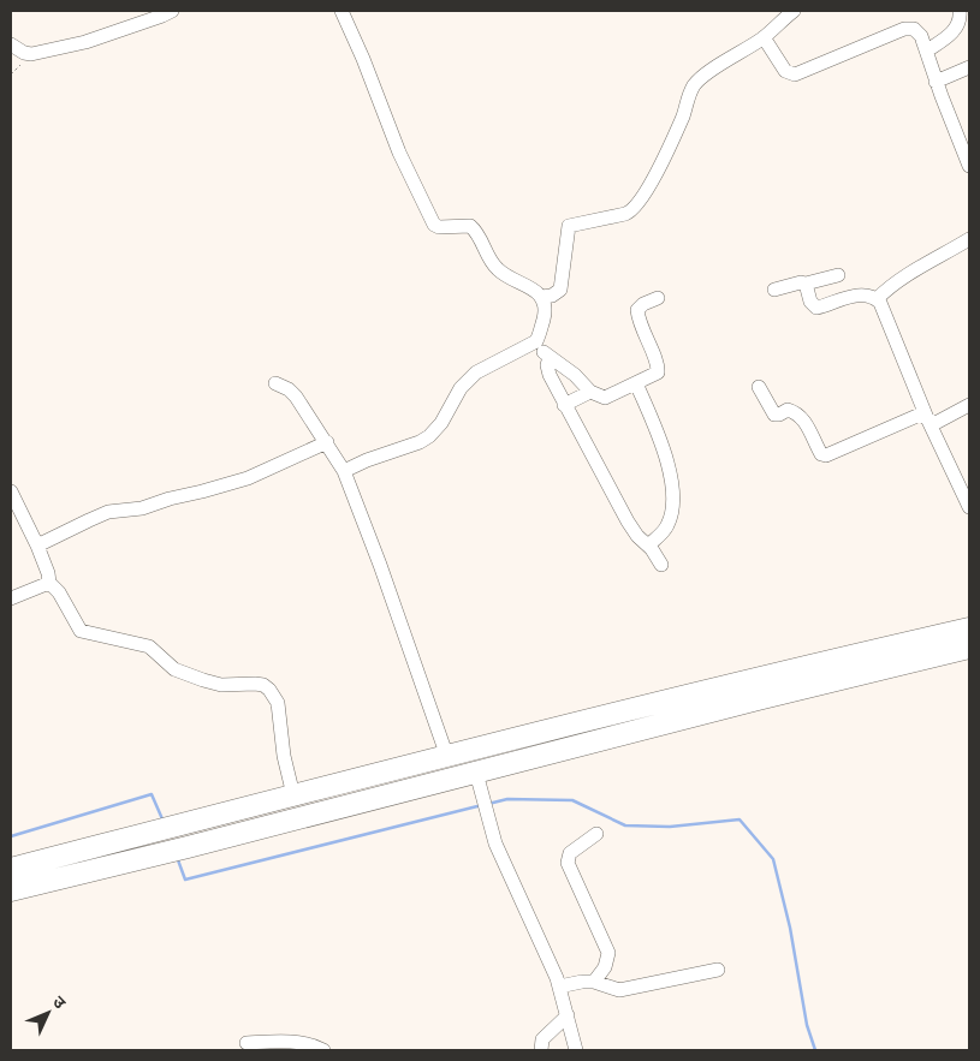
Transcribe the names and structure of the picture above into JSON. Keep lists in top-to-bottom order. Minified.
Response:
{"north":"top right"}
